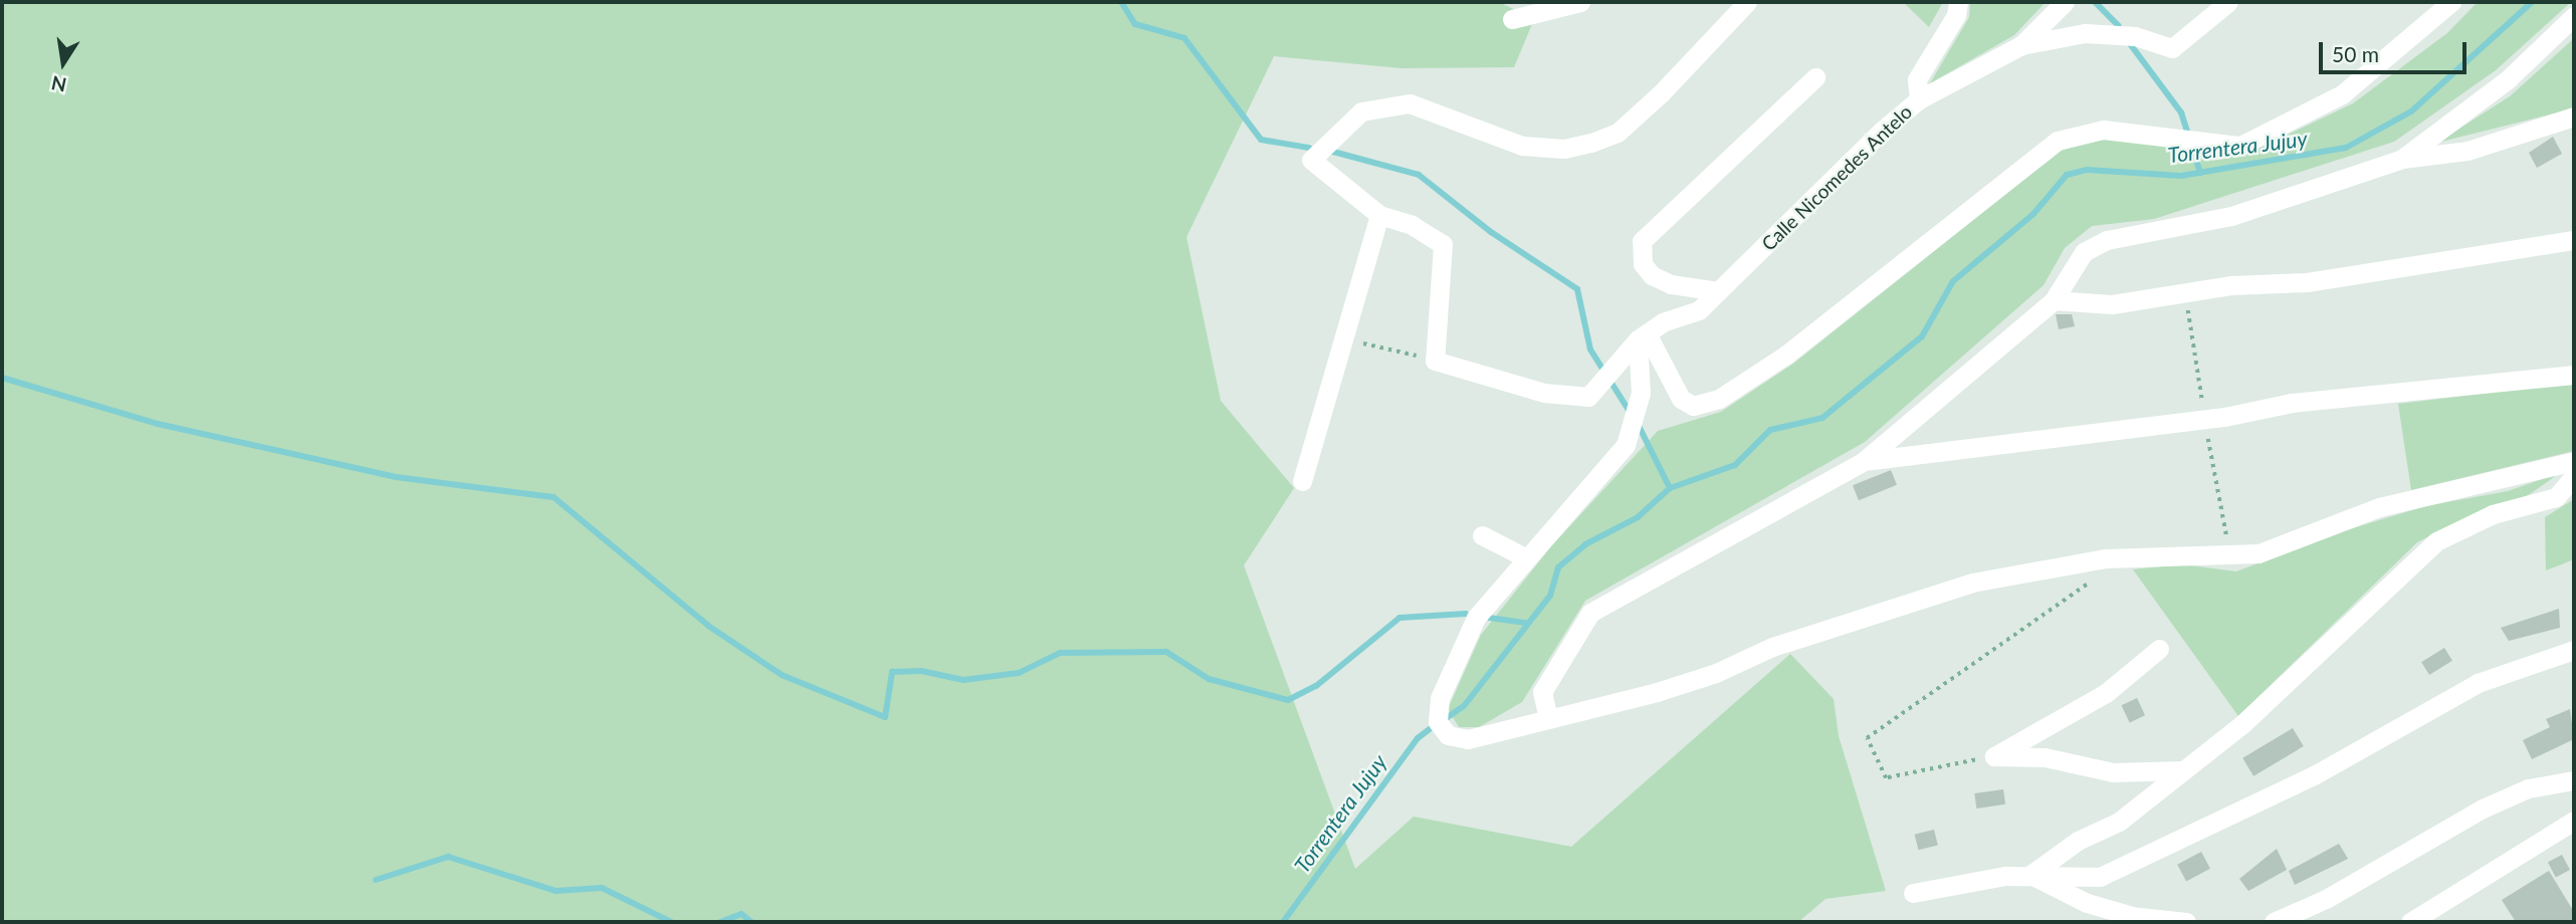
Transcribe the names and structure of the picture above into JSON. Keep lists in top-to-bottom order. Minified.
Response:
{"streets":{"street":["Calle Nicomedes Antelo"]},"water":["Torrentera Jujuy"],"scale_bar":"50 m","north":"bottom"}
